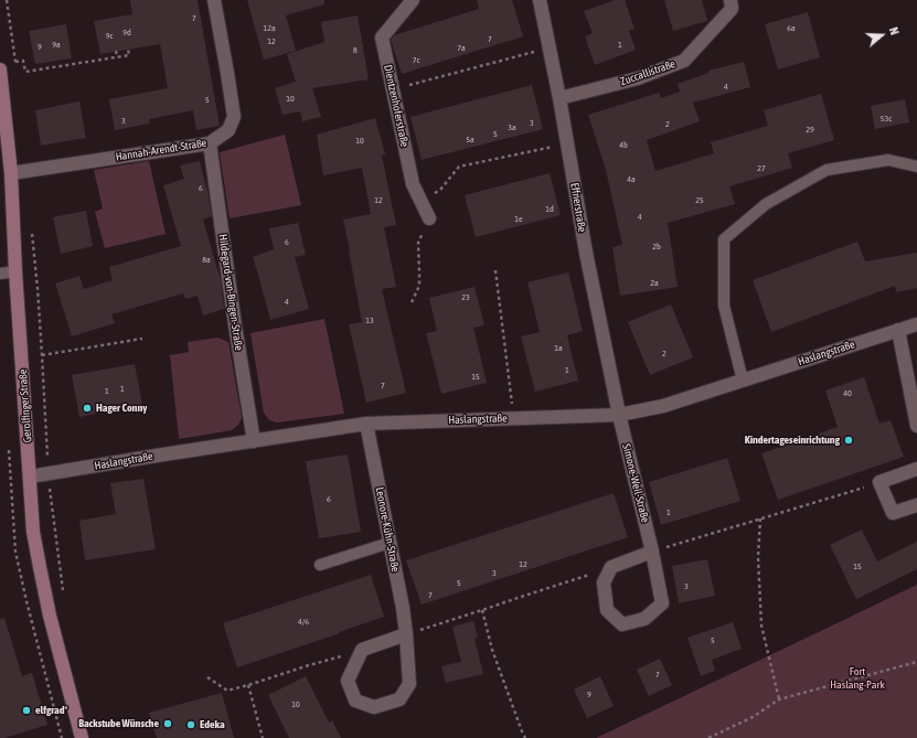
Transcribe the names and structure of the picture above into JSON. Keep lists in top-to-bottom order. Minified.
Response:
{"streets":{"street":["Zuccallistraße","Dientzenhoferstraße","Hannah-Arendt-Straße","Effnerstraße","Hildegard-von-Bingen-Straße","Haslangstraße","Gerolfinger Straße","Simone-Weil-Straße","Leonore-Kühn-Straße"]},"crossings":[["Zuccallistraße","Effnerstraße"],["Hannah-Arendt-Straße","Hildegard-von-Bingen-Straße"],["Hannah-Arendt-Straße","Gerolfinger Straße"],["Effnerstraße","Haslangstraße"],["Effnerstraße","Simone-Weil-Straße"],["Hildegard-von-Bingen-Straße","Haslangstraße"],["Haslangstraße","Gerolfinger Straße"],["Haslangstraße","Simone-Weil-Straße"],["Haslangstraße","Leonore-Kühn-Straße"]],"parks":["Fort Haslang-Park"],"places":["Hager Conny","Kindertageseinrichtung","elfgrad°","Backstube Wünsche","Edeka"],"house_numbers":["7","12a","6a","9d","9c","7","12","9a","1","9","7a","8","7c","4","10","5","53c","3","3","2","3a","29","5","5a","10","4b","27","4a","6","12","25","1d","4","1e","6","2b","8a","2a","23","4","13","1a","2","1","15","7","1","1","40","6","1","12","15","3","5","3","7","4/6","5","7","9","10"],"north":"right"}
